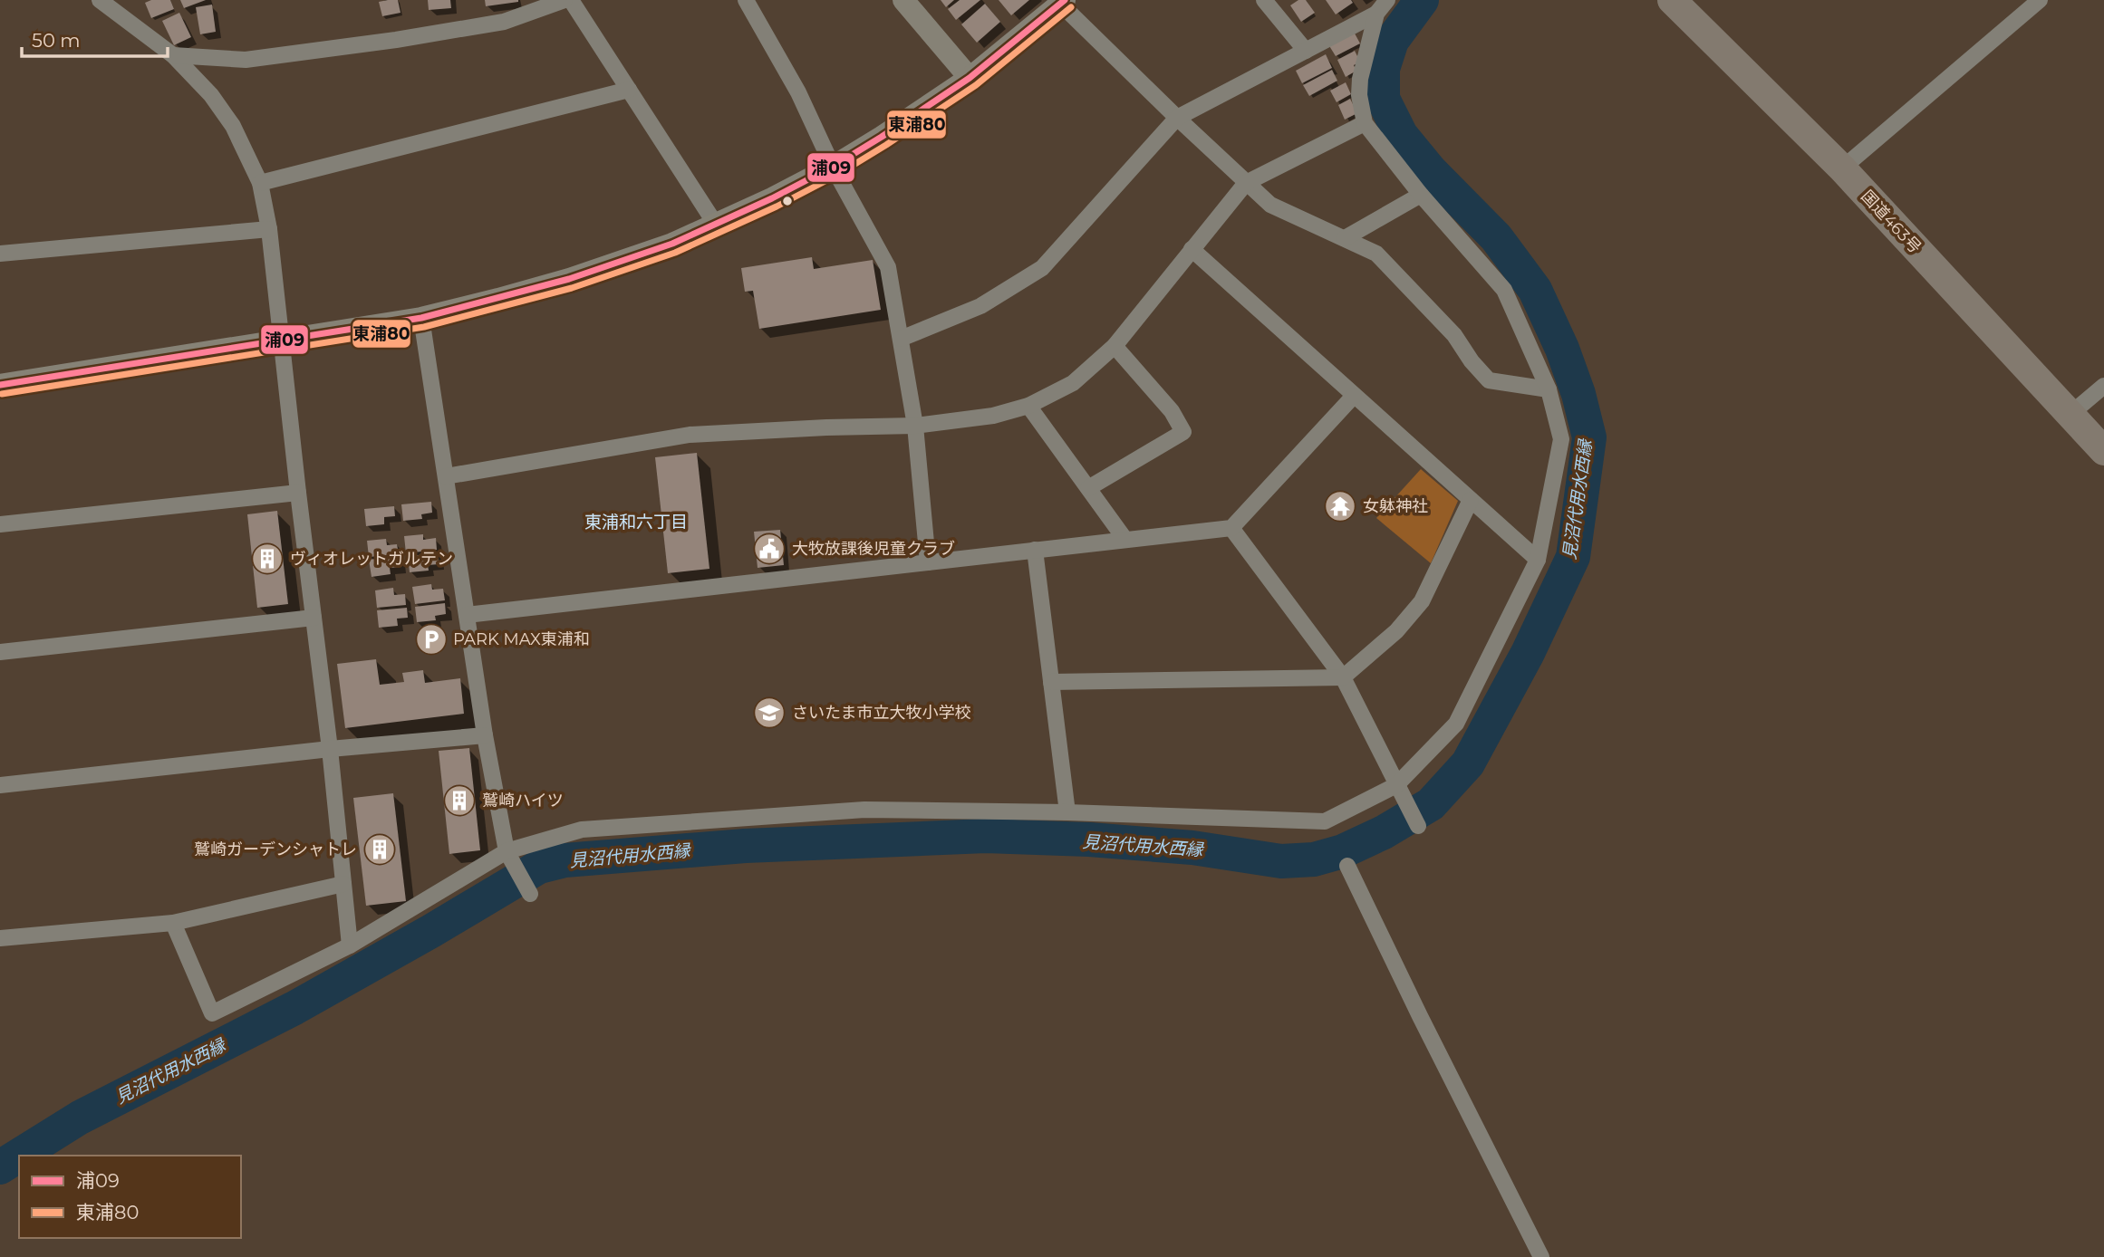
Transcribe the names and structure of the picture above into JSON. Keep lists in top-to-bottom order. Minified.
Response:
{"streets":{"highway":["国道463号"]},"districts":["東浦和六丁目"],"water":["見沼代用水西縁"],"places":{"temple":["女躰神社"],"public building":["大牧放課後児童クラブ"],"building":["ヴィオレットガルテン","鷲崎ハイツ","鷲崎ガーデンシャトレ"],"parking":["PARK MAX東浦和"],"school or university":["さいたま市立大牧小学校"]},"lines":["transit line 浦09","transit line 東浦80"],"legend":["浦09","東浦80"],"scale_bar":"50 m"}
